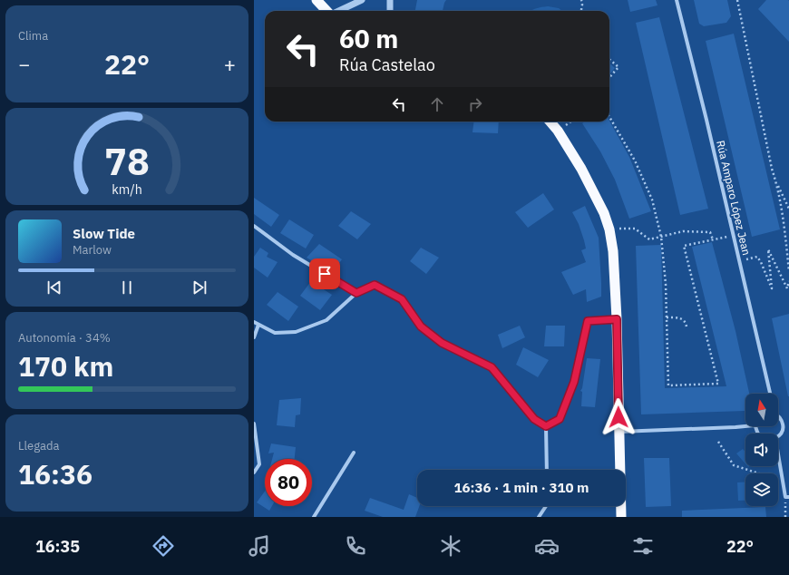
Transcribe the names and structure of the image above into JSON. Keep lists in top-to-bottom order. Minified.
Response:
{"streets":{"street":["Rúa Amparo López Jean"]},"north":"top","page":{"tile":["Clima",["Autonomía · 34%","170 km"],["Llegada","16:36"]],"turn":["60 m","Rúa Castelao"],"heat":["−","22°","+"],"song":["Slow Tide","Marlow"],"limit":"80","trip":"16:36 · 1 min · 310 m","tabs":["16:35","22°"],"gauge":["78","km/h"]}}
